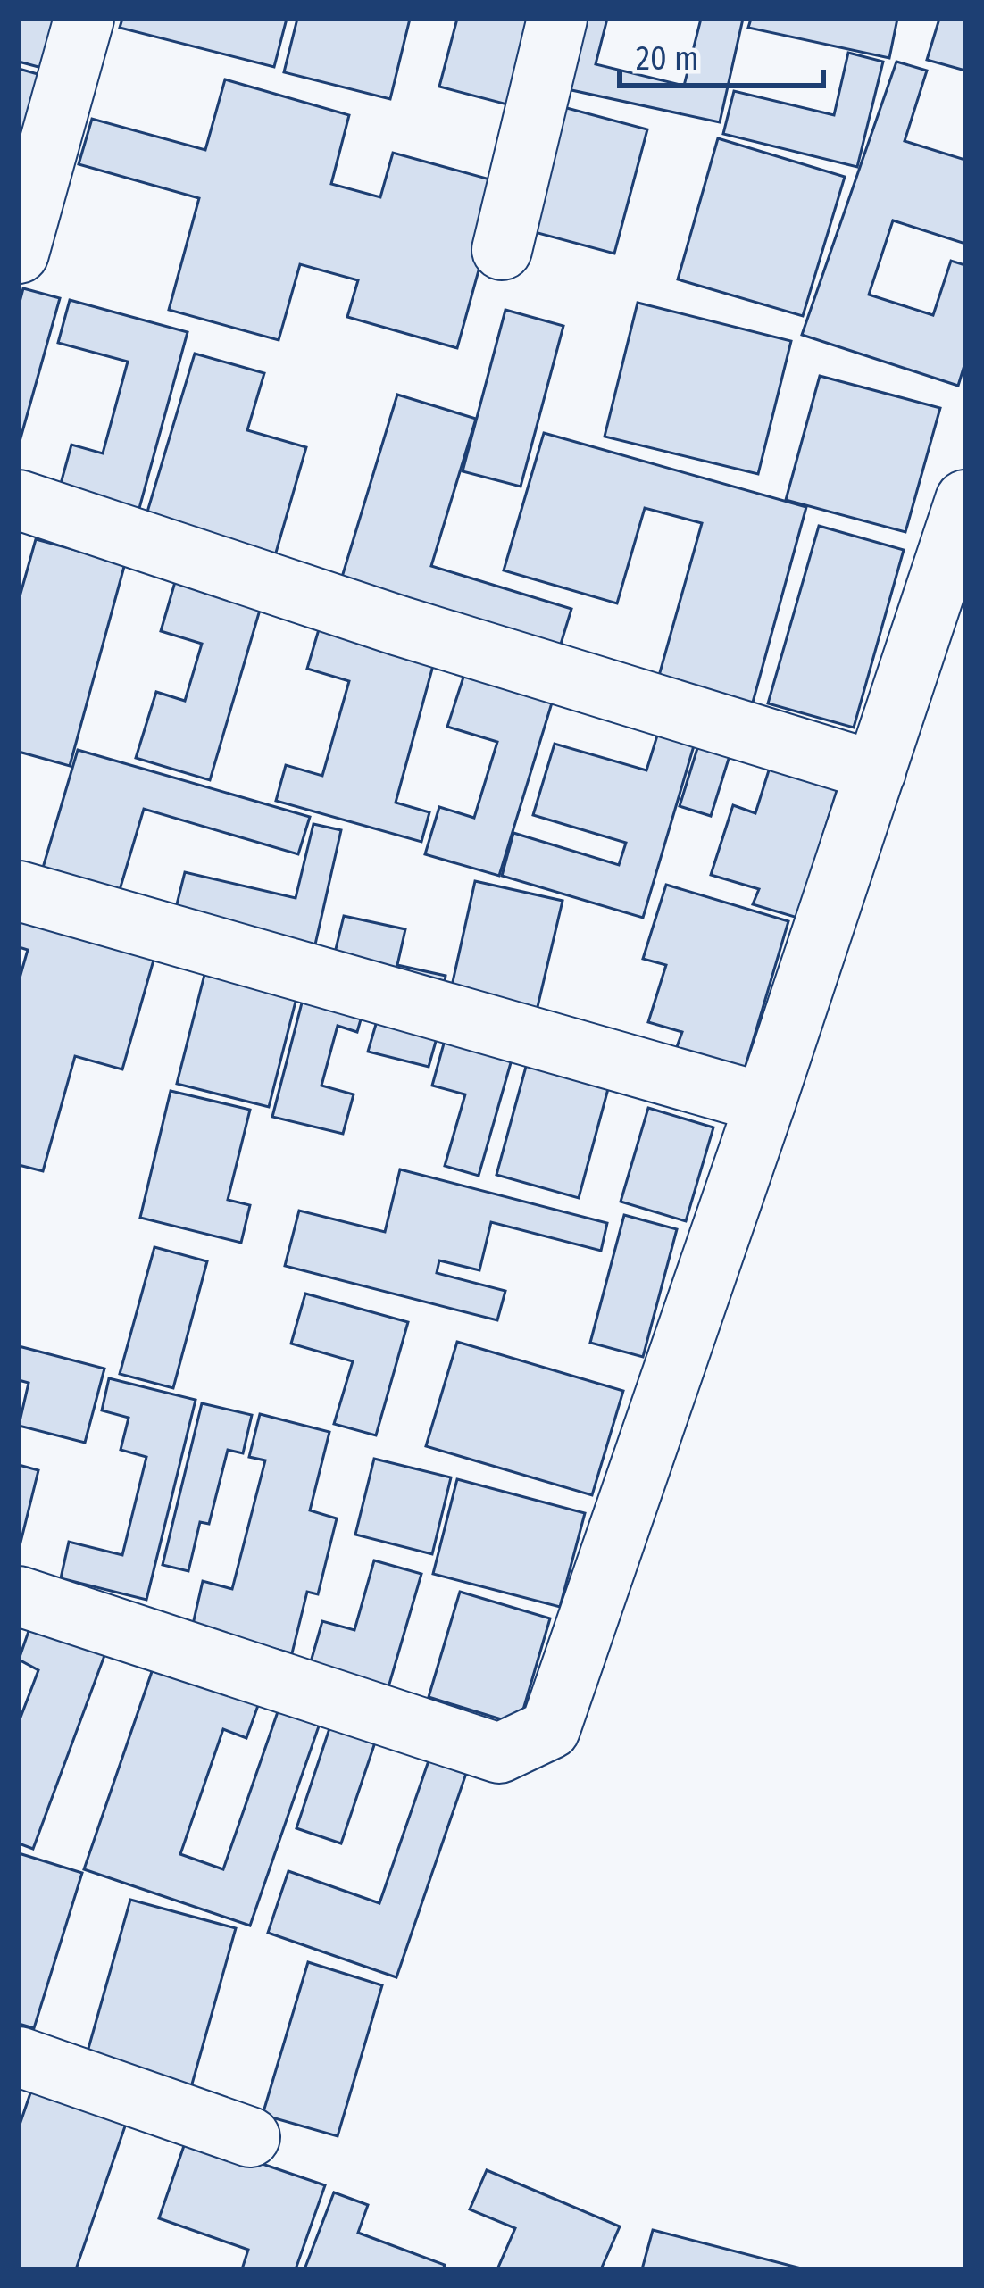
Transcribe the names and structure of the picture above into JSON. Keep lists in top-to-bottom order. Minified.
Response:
{"scale_bar":"20 m"}
